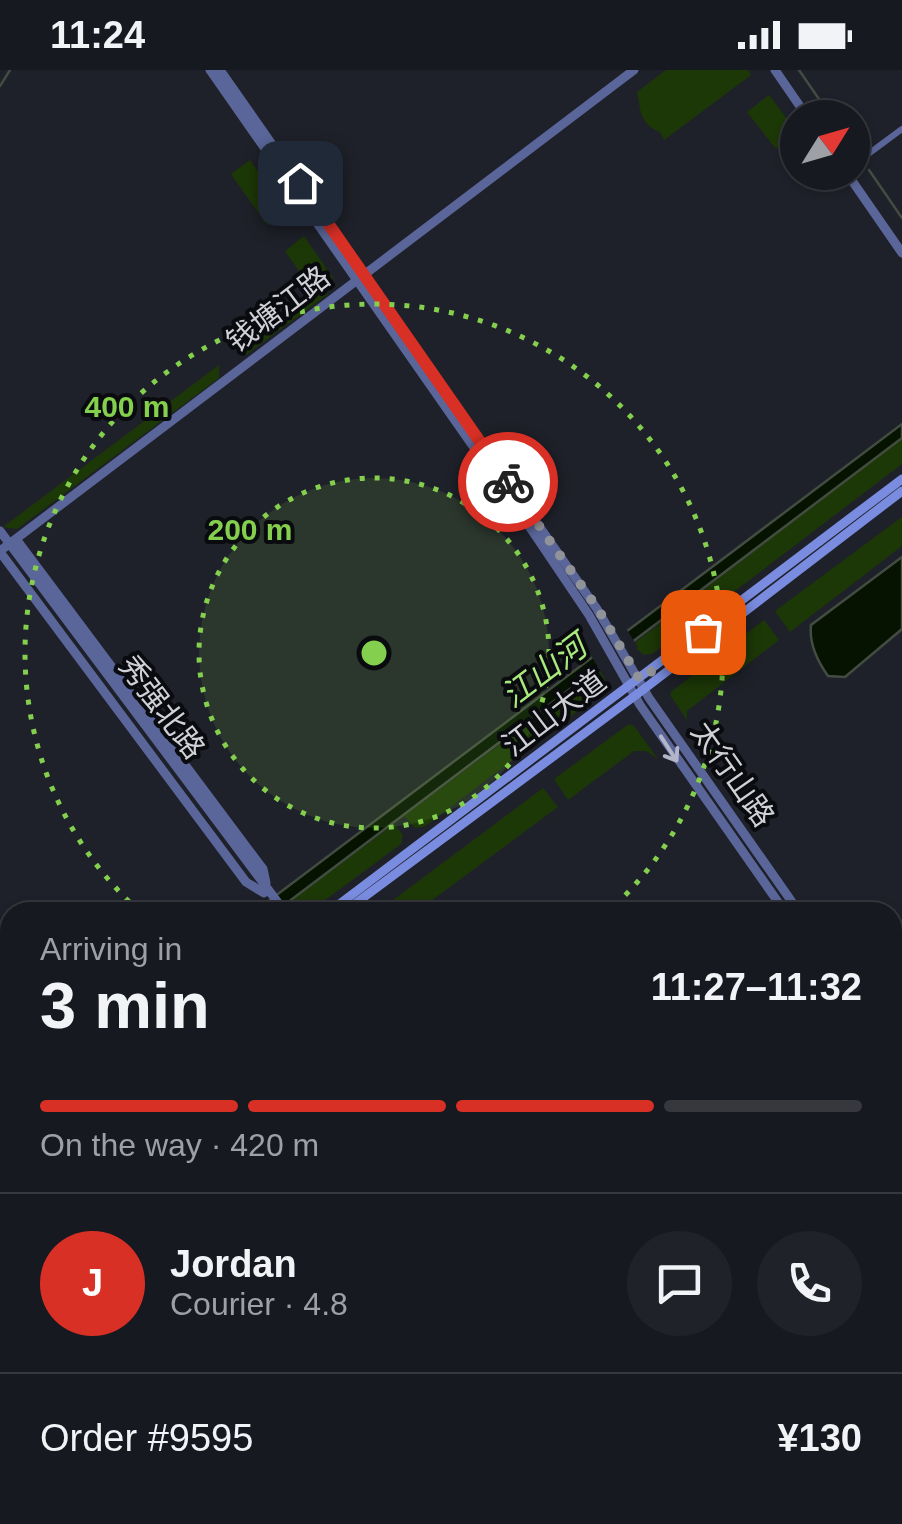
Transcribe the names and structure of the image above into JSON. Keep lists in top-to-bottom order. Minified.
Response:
{"streets":{"main road":["江山大道"],"street":["钱塘江路","太行山路"]},"crossings":[["钱塘江路","太行山路"],["江山大道","太行山路"]],"water":["江山河"],"north":"top right","page":{"status":"11:24","heading":["3 min","Arriving in","11:27–11:32"],"panel":["Jordan","Courier · 4.8","Order #9595","¥130"],"bar":"On the way · 420 m","round":"J"},"rings":["400 m","200 m"]}
